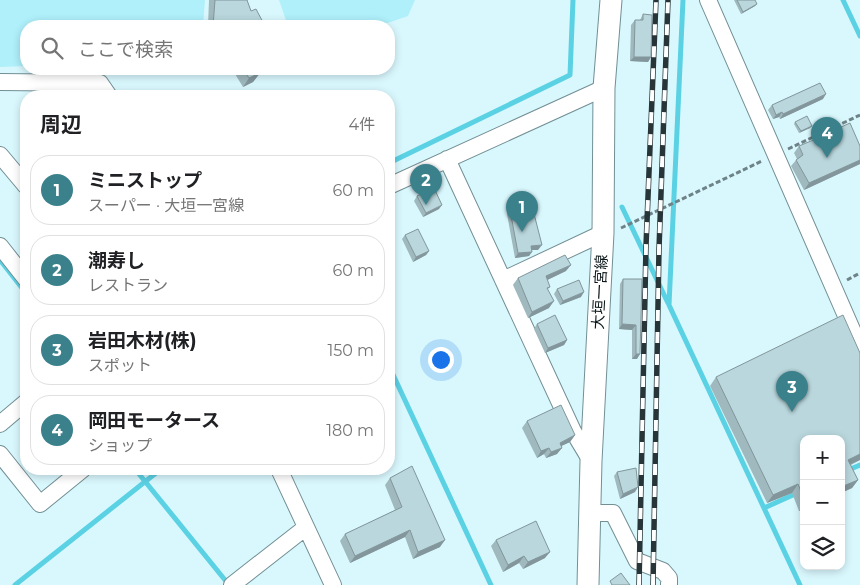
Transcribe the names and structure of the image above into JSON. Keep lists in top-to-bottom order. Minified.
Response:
{"streets":{"main road":["大垣一宮線"]},"page":{"search":"ここで検索","heading":["周辺","4件"],"pins":["4","2","1","3"],"list":[{"mark":"1","name":"ミニストップ","note":"スーパー · 大垣一宮線","value":"60 m"},{"mark":"2","name":"潮寿し","note":"レストラン","value":"60 m"},{"mark":"3","name":"岩田木材(株)","note":"スポット","value":"150 m"},{"mark":"4","name":"岡田モータース","note":"ショップ","value":"180 m"}],"map_buttons":["+","−"]}}
